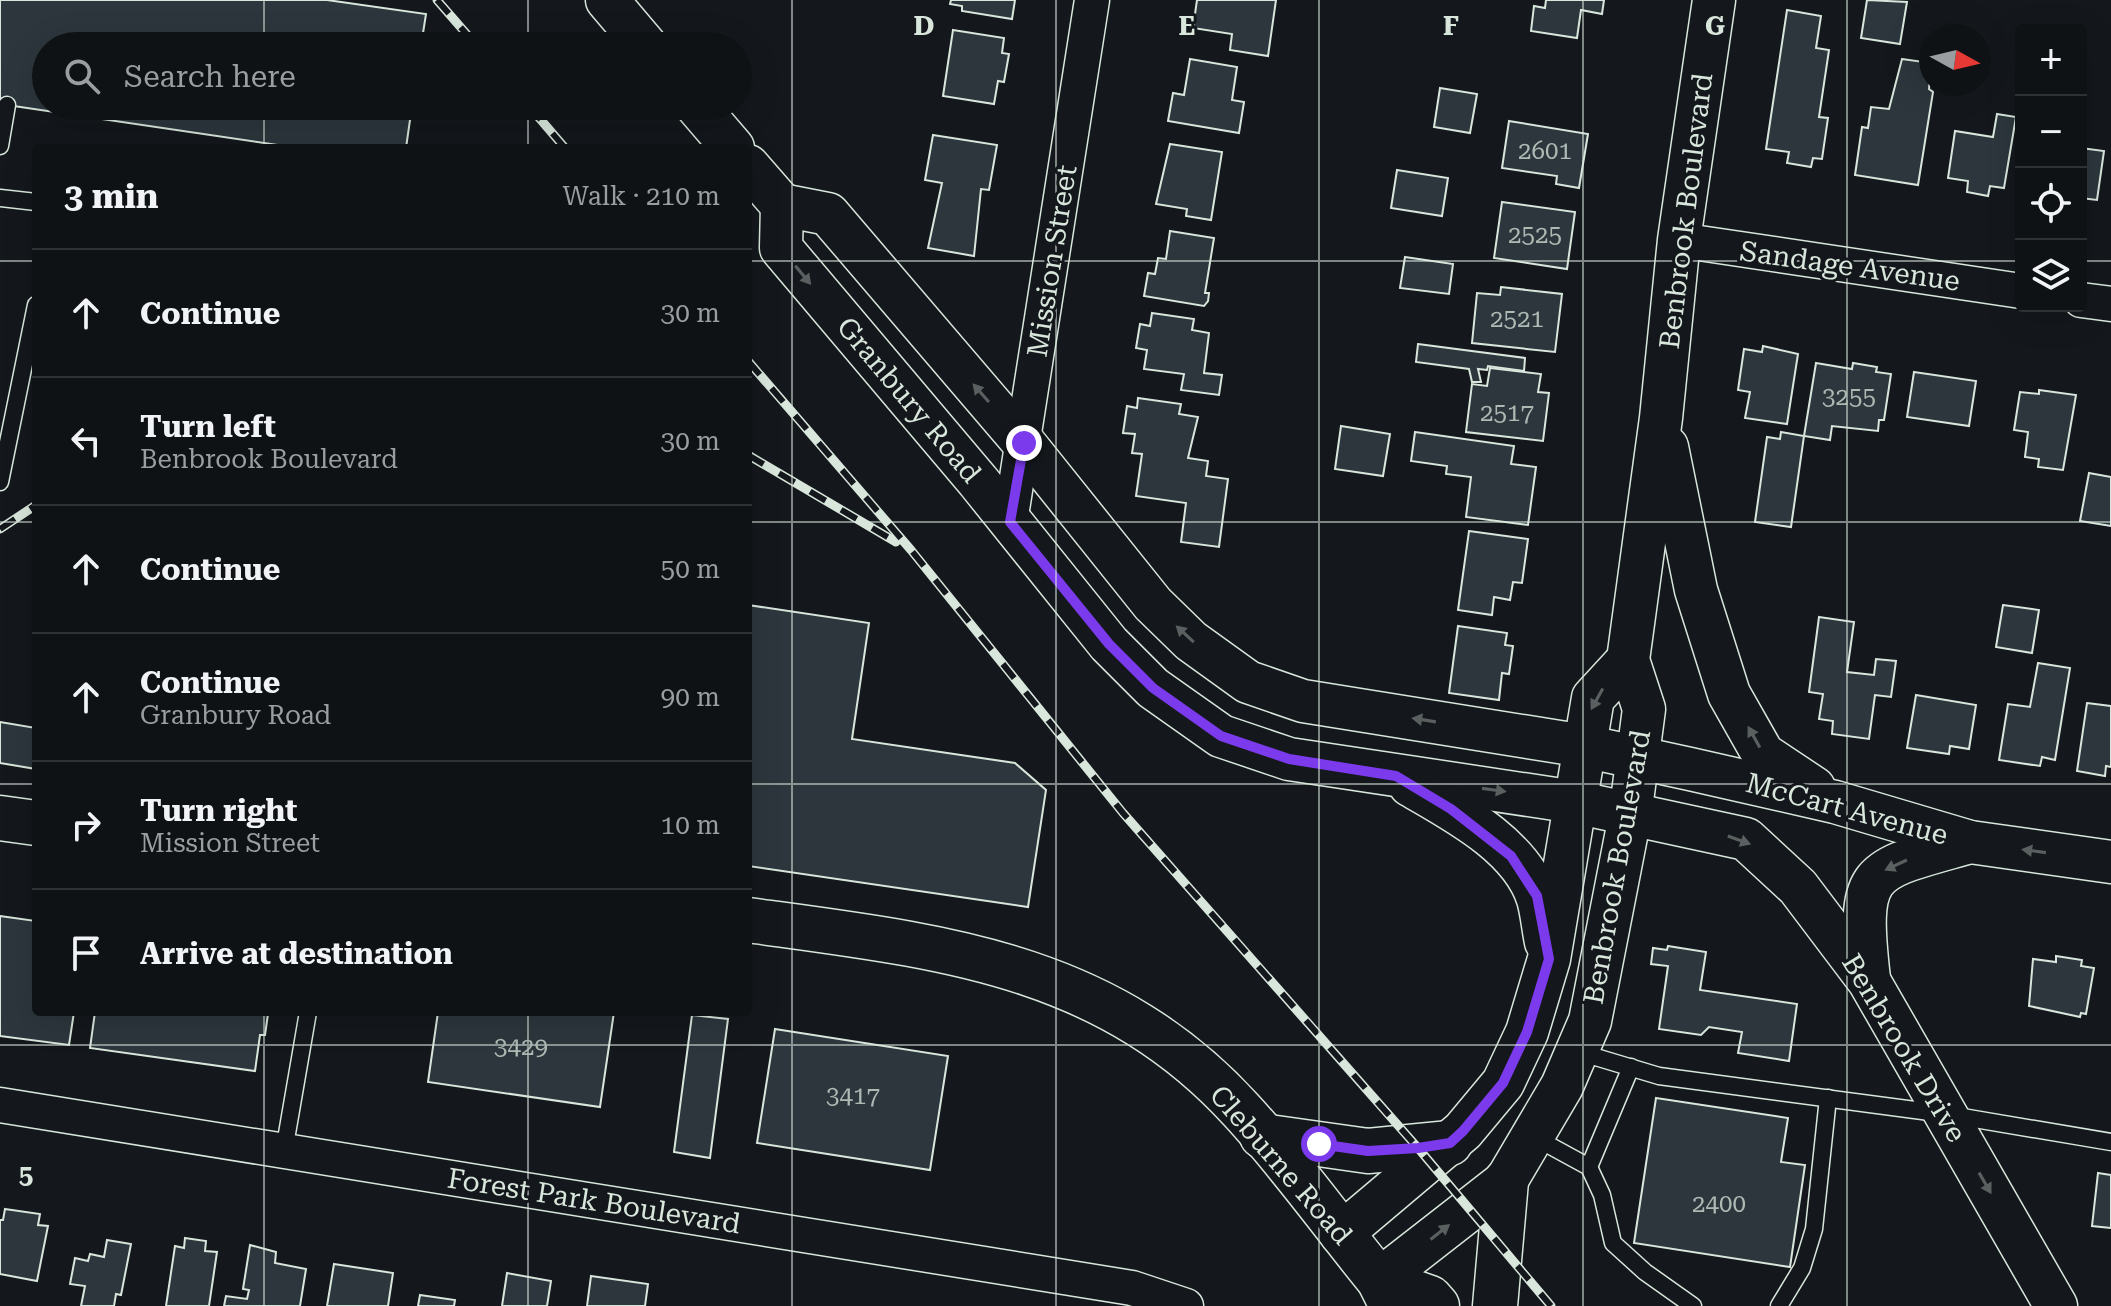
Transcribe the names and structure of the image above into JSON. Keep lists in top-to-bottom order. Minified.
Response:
{"streets":{"main road":["Cleburne Road"],"street":["Benbrook Boulevard","Mission Street","Sandage Avenue","Granbury Road","McCart Avenue","Benbrook Drive","Forest Park Boulevard"]},"crossings":[["Benbrook Boulevard","Sandage Avenue"],["Benbrook Boulevard","Granbury Road"],["Benbrook Boulevard","McCart Avenue"],["Benbrook Boulevard","Benbrook Drive"],["Benbrook Boulevard","Cleburne Road"],["Mission Street","Granbury Road"],["Granbury Road","McCart Avenue"],["Granbury Road","Benbrook Drive"]],"house_numbers":["2601","2525","2521","3255","2517","3429","3417","2400"],"north":"right","page":{"map_buttons":["+","−"],"search":"Search here","heading":["3 min","Walk · 210 m"],"list":[["Continue","30 m"],["Turn left","Benbrook Boulevard","30 m"],["Continue","50 m"],["Continue","Granbury Road","90 m"],["Turn right","Mission Street","10 m"],"Arrive at destination"]},"grid":{"columns":["D","E","F","G"],"rows":["5"]}}
